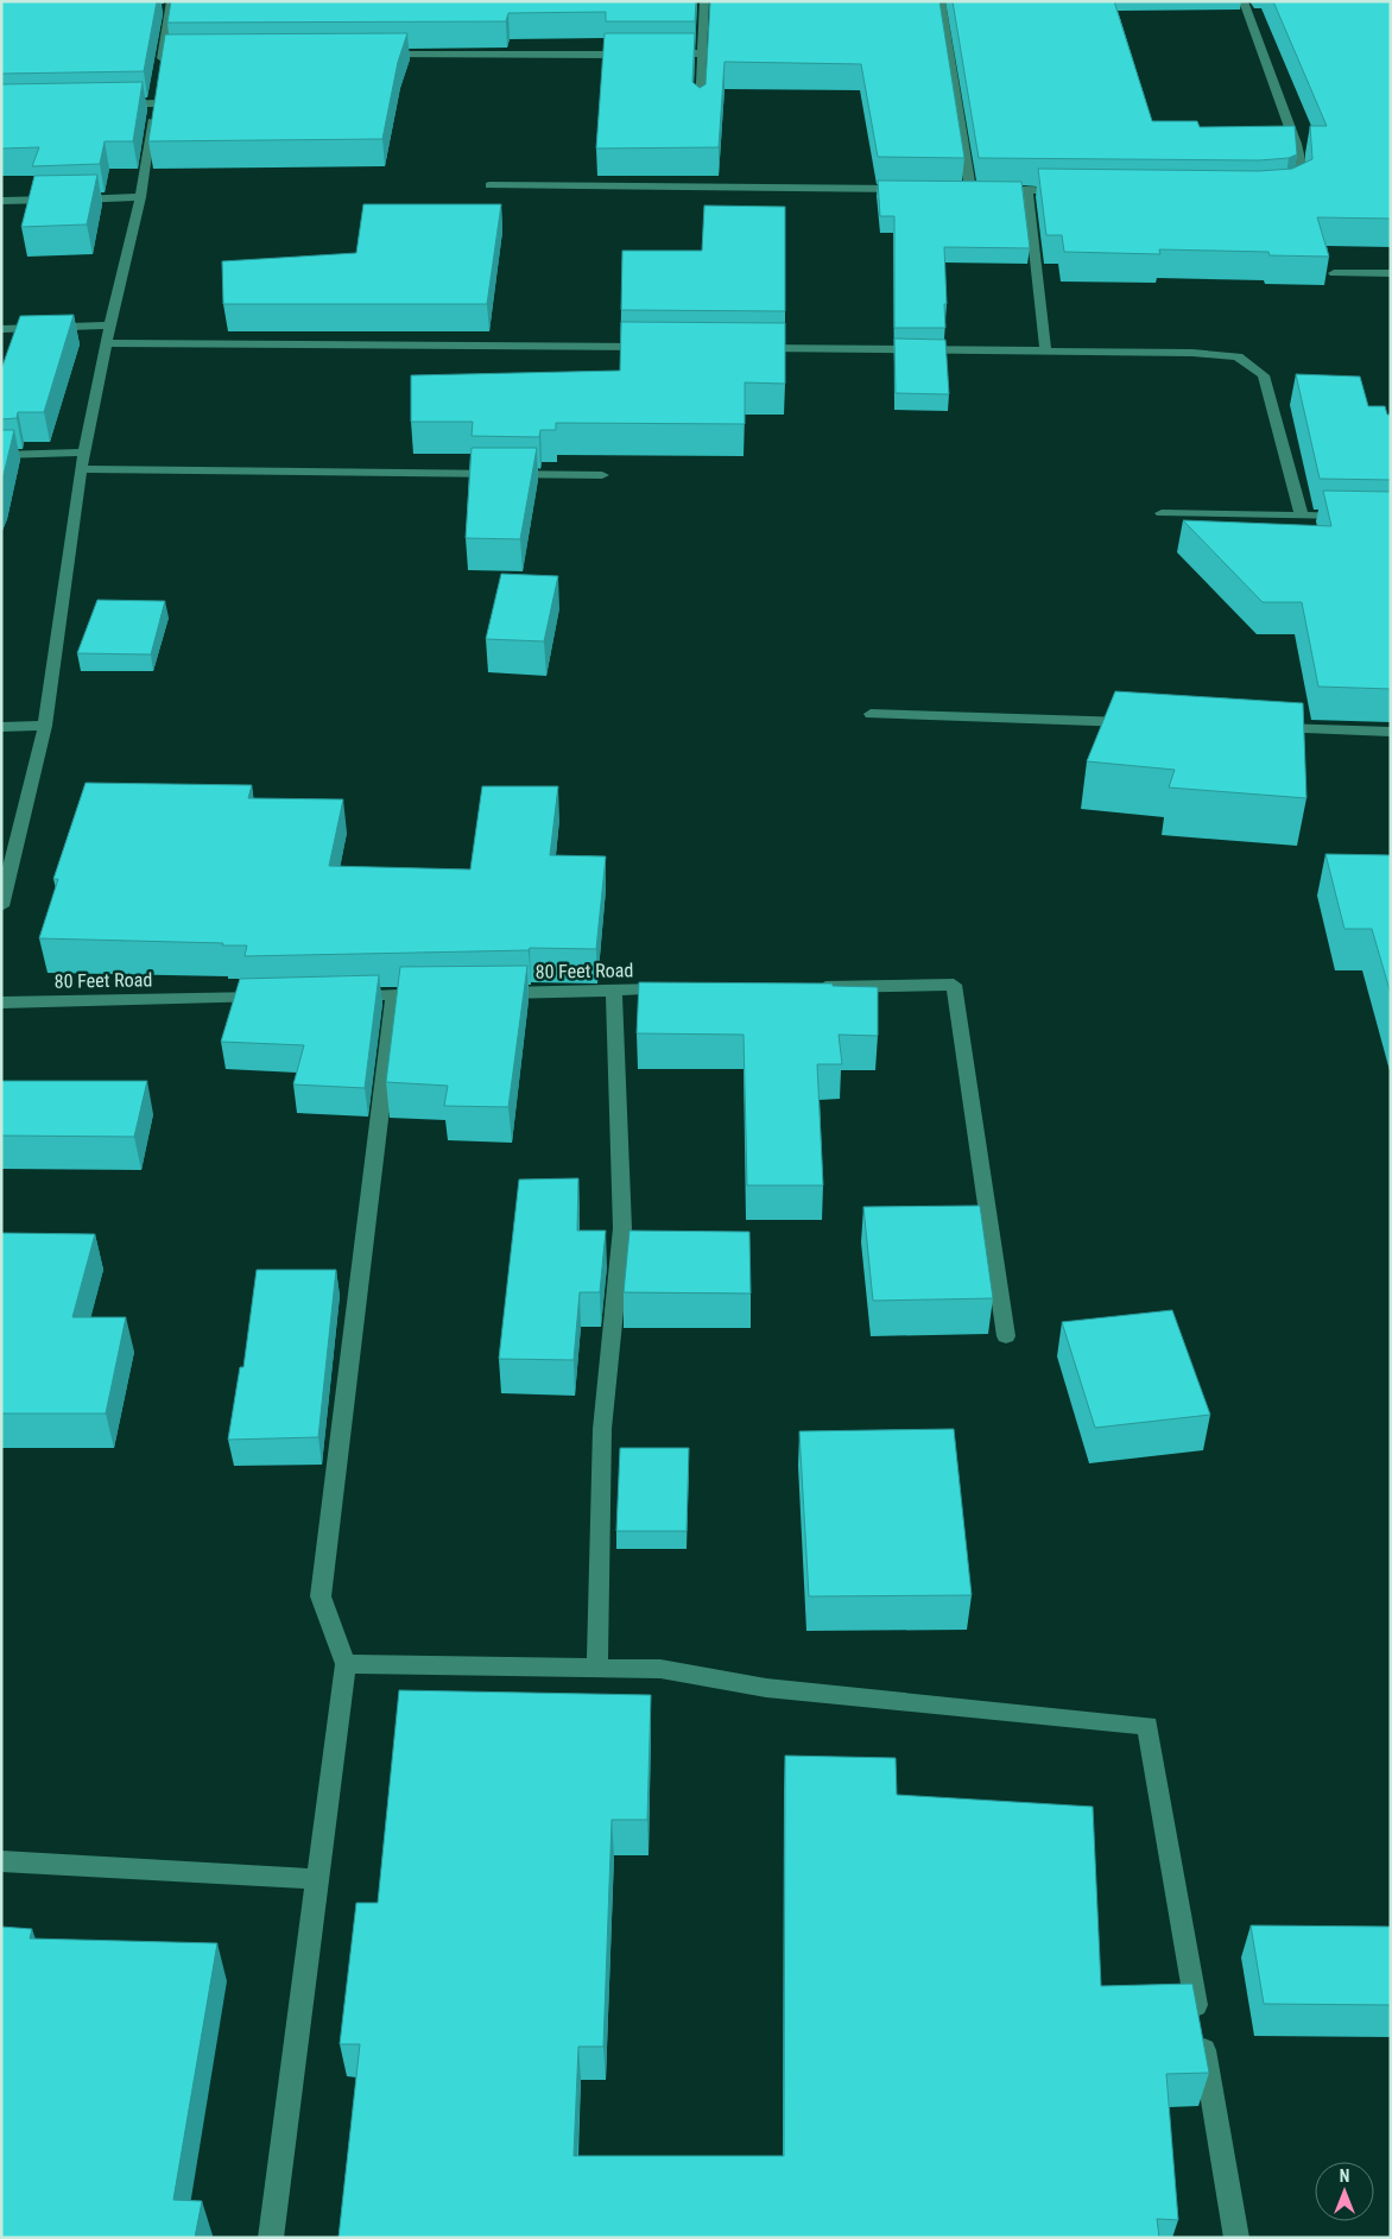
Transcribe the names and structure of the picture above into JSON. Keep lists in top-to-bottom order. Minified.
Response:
{"streets":{"street":["80 Feet Road"]},"north":"top"}
